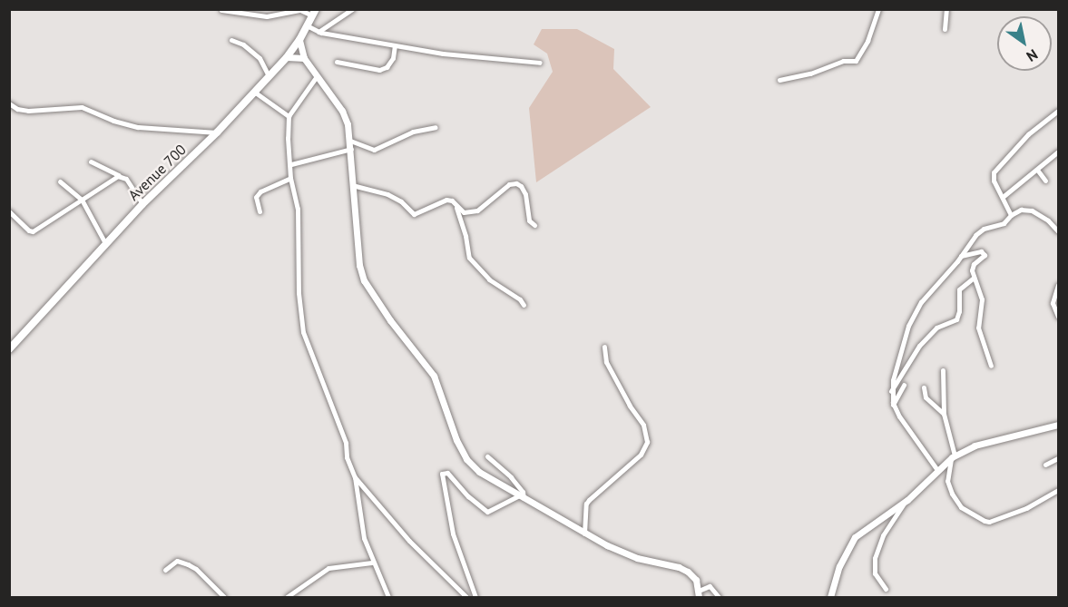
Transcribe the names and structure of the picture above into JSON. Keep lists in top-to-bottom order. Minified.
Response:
{"streets":{"main road":["Avenue 700"]},"north":"bottom right"}
